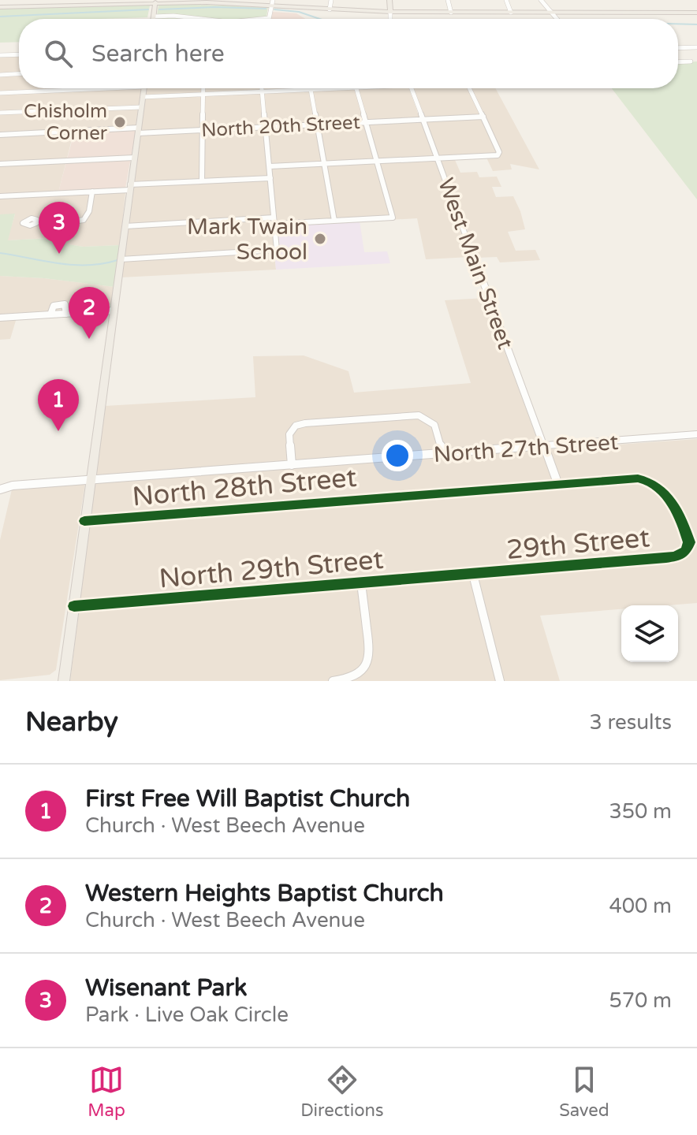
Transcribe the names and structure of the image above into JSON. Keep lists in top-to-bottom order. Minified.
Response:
{"streets":{"street":["North 20th Street","West Main Street","North 27th Street","North 28th Street","29th Street","North 29th Street"]},"crossings":[["North 20th Street","West Main Street"],["West Main Street","North 27th Street"],["West Main Street","North 28th Street"],["North 28th Street","29th Street"],["29th Street","North 29th Street"]],"places":["Chisholm Corner","Mark Twain School"],"page":{"search":"Search here","pins":["3","2","1"],"heading":["Nearby","3 results"],"list":[{"mark":"1","name":"First Free Will Baptist Church","note":"Church · West Beech Avenue","value":"350 m"},{"mark":"2","name":"Western Heights Baptist Church","note":"Church · West Beech Avenue","value":"400 m"},{"mark":"3","name":"Wisenant Park","note":"Park · Live Oak Circle","value":"570 m"}],"nav":["Map","Directions","Saved"]}}
